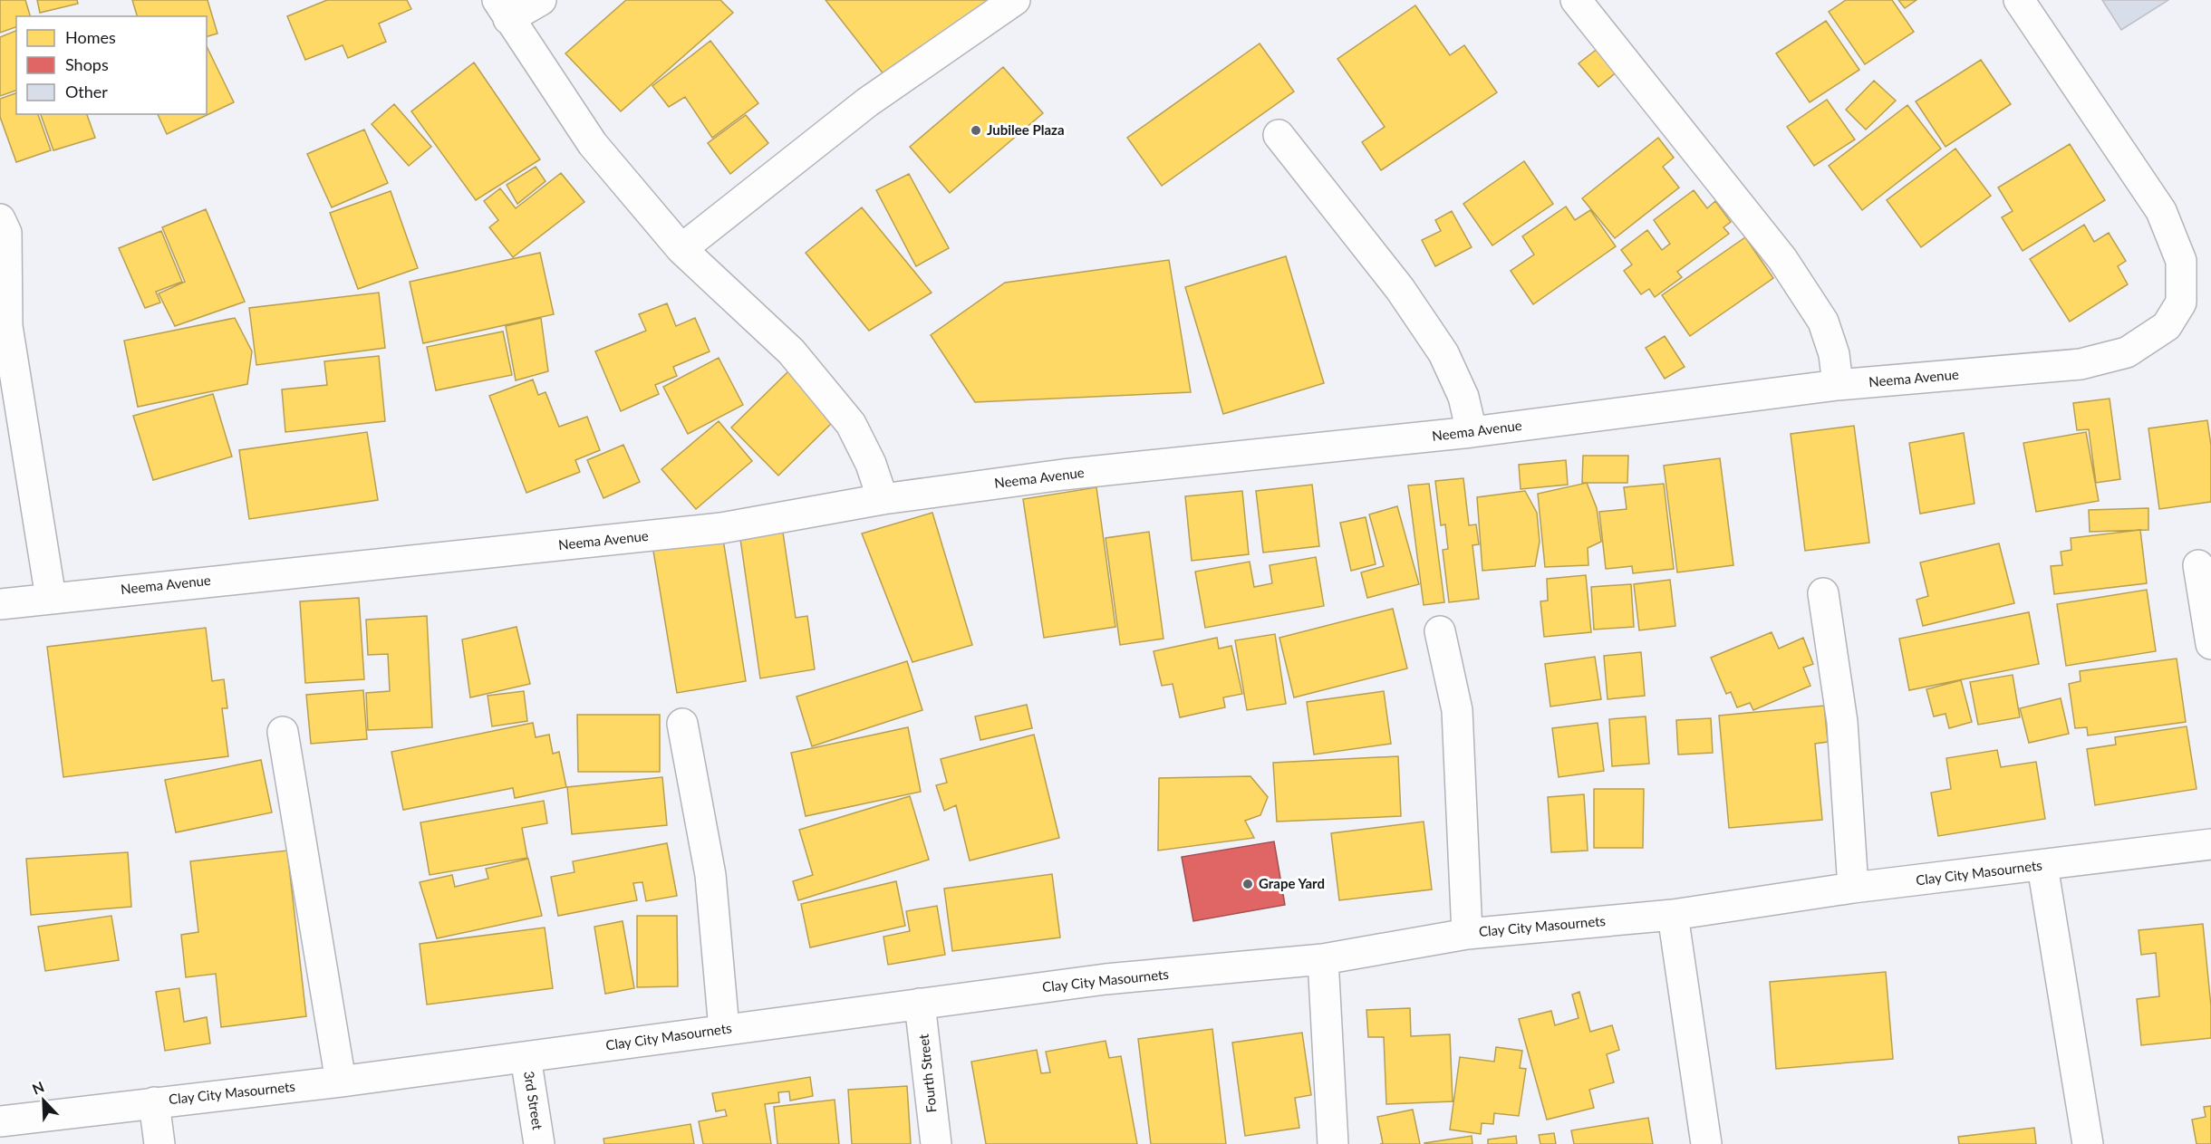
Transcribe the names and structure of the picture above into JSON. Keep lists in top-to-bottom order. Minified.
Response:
{"streets":{"street":["Neema Avenue","Clay City Masournets","Fourth Street","3rd Street"]},"crossings":[["Clay City Masournets","Fourth Street"],["Clay City Masournets","3rd Street"]],"places":["Jubilee Plaza","Grape Yard"],"legend":["Homes","Shops","Other"],"north":"top left"}
